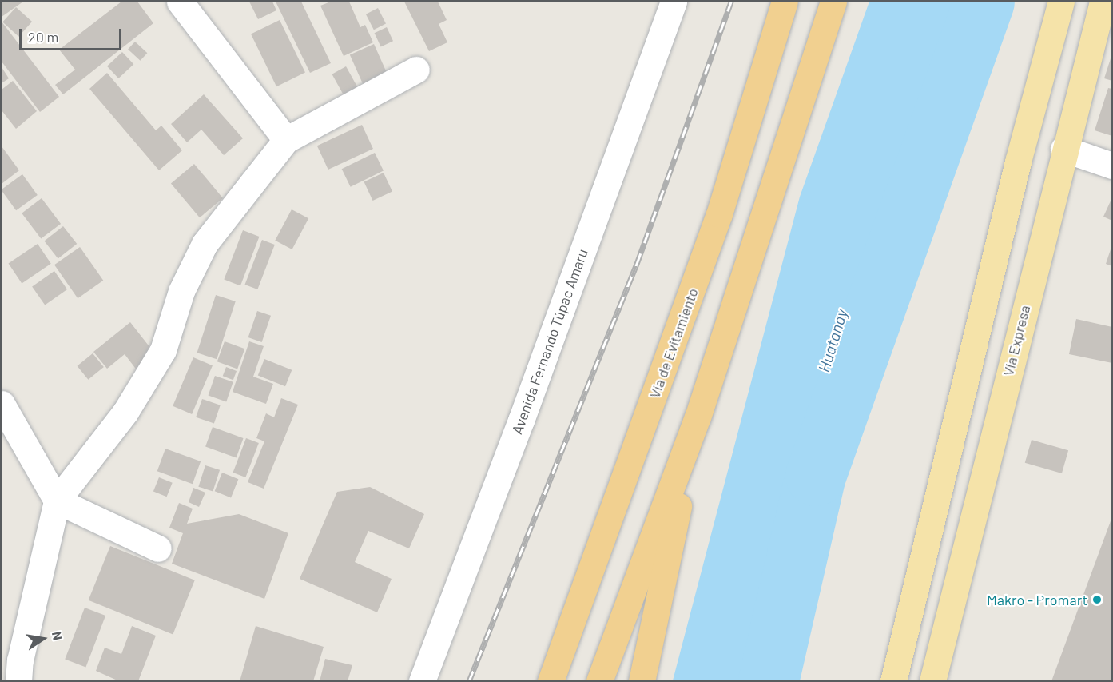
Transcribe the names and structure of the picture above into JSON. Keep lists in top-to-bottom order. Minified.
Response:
{"streets":{"highway":["Vía de Evitamiento"],"main road":["Vía Expresa"],"street":["Avenida Fernando Túpac Amaru"]},"water":["Huatanay"],"places":["Makro - Promart"],"scale_bar":"20 m","north":"right"}
